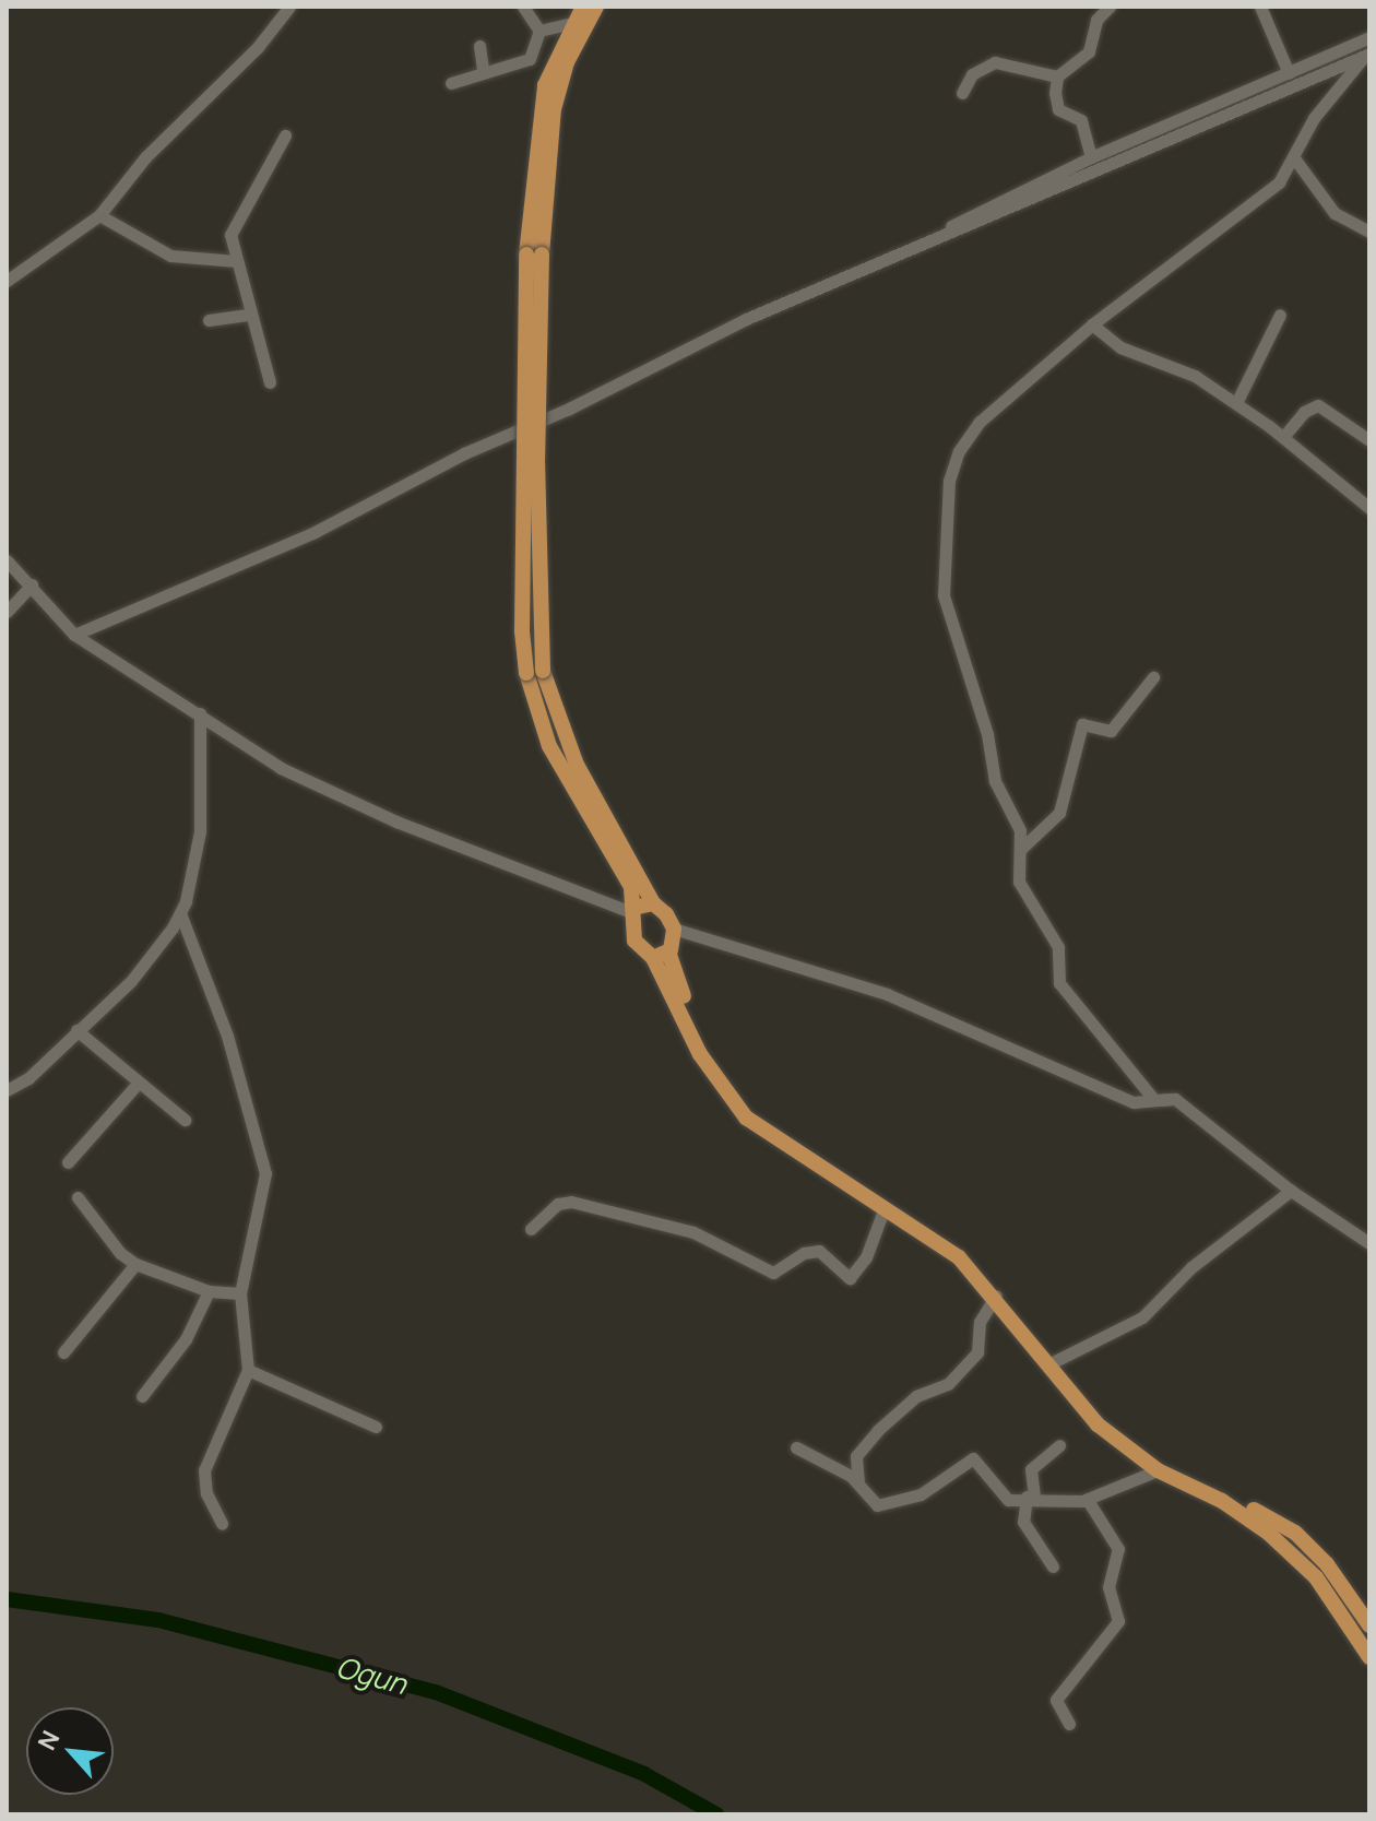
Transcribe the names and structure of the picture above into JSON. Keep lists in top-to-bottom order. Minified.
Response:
{"water":["Ogun"],"north":"top left"}
